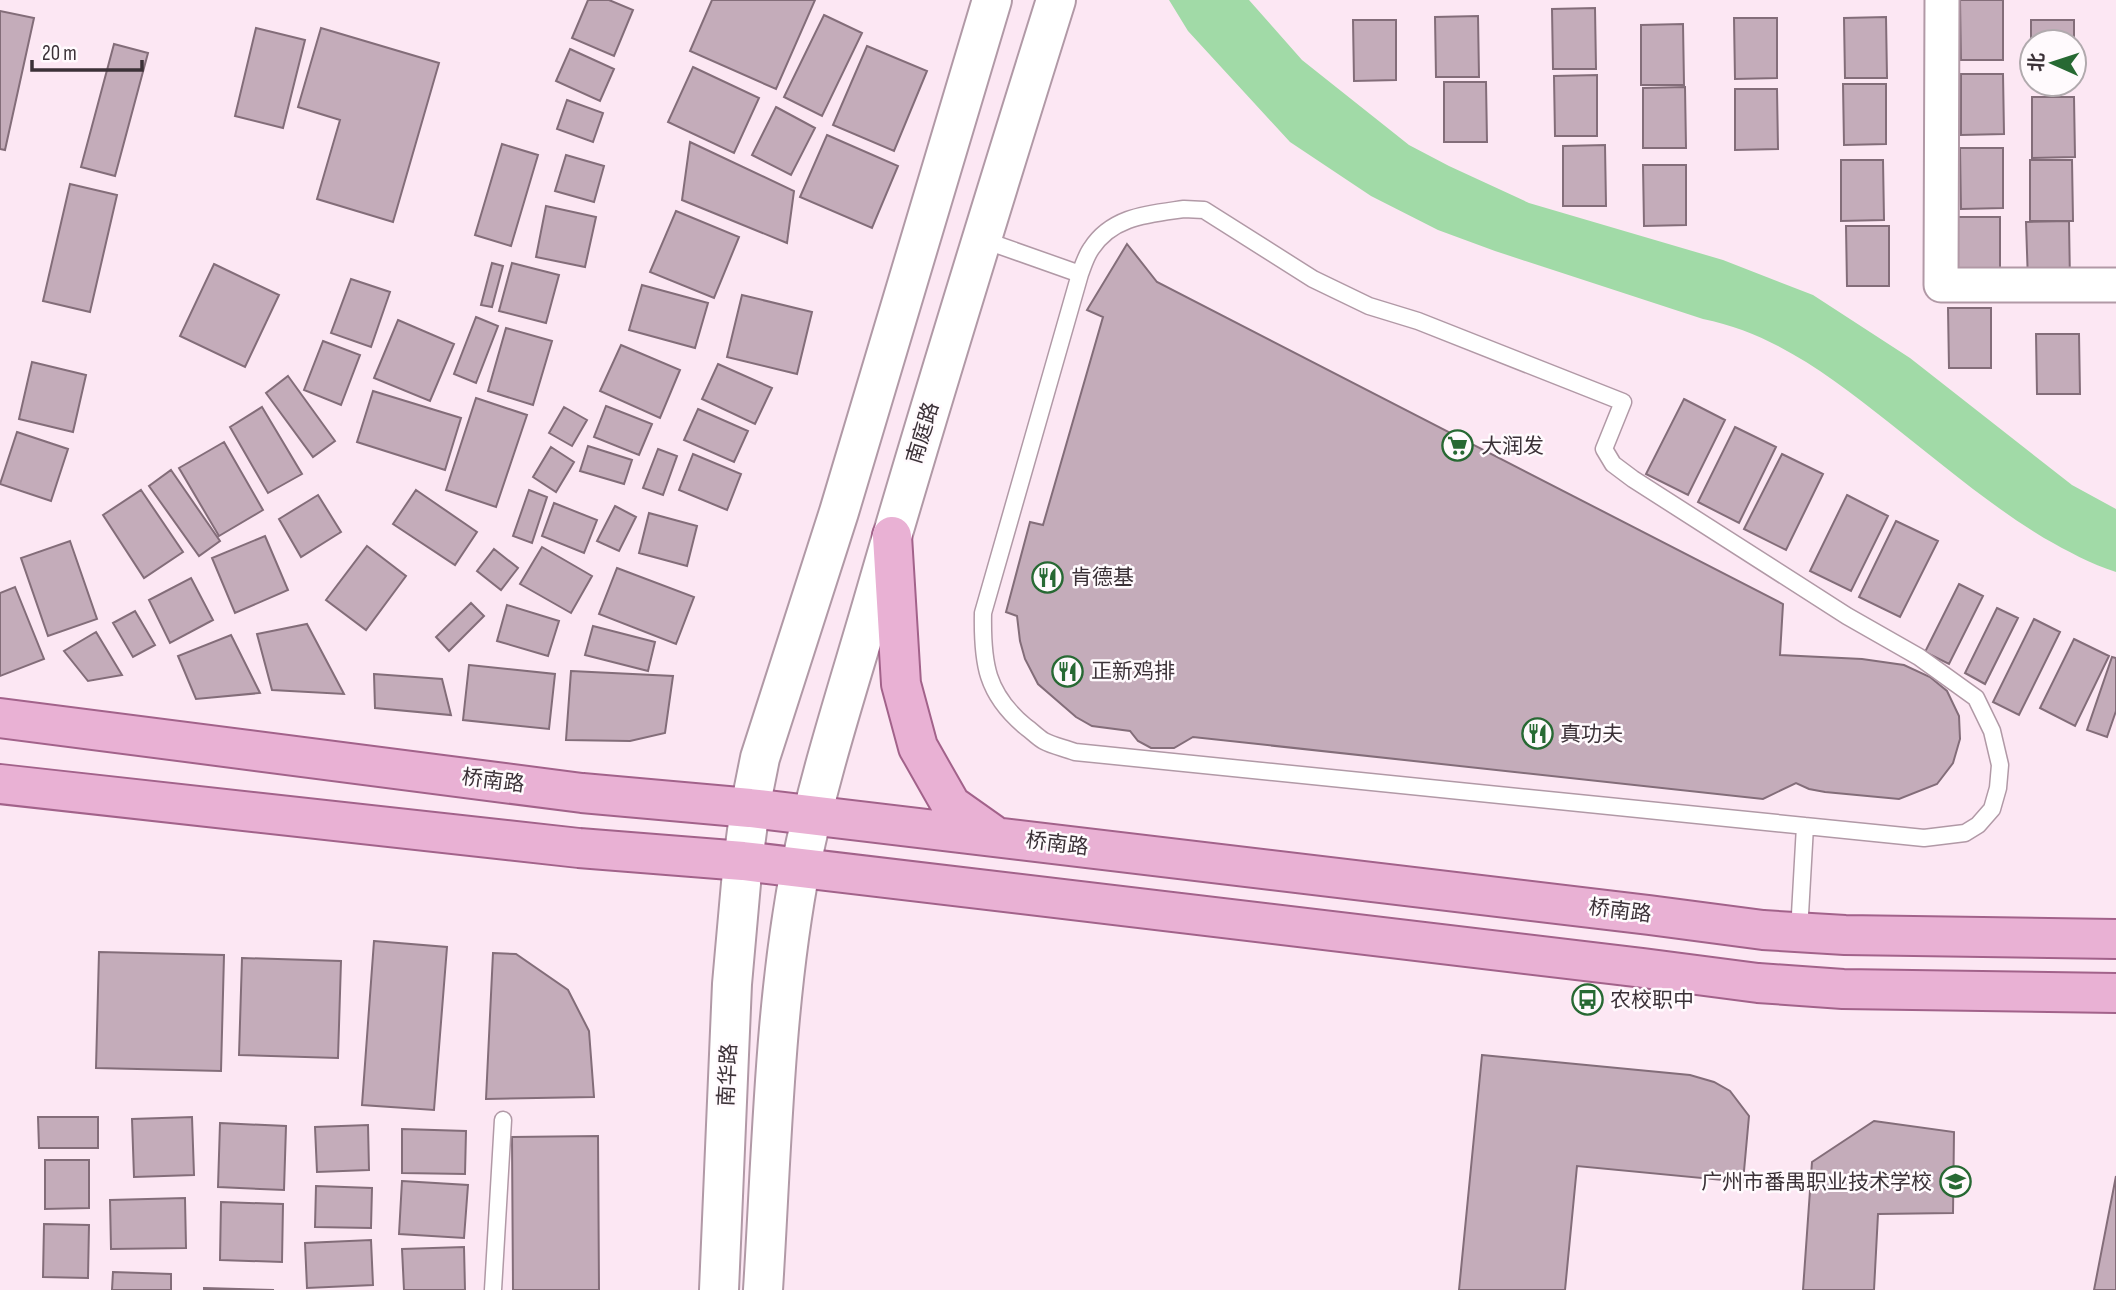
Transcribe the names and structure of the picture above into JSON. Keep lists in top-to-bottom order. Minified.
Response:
{"streets":{"main road":["桥南路"],"street":["南庭路","南华路"]},"crossings":[["南庭路","桥南路"]],"places":{"supermarket":["大润发"],"restaurant":["肯德基","正新鸡排","真功夫"],"bus stop":["农校职中"],"school or university":["广州市番禺职业技术学校"]},"scale_bar":"20 m","north":"left"}
